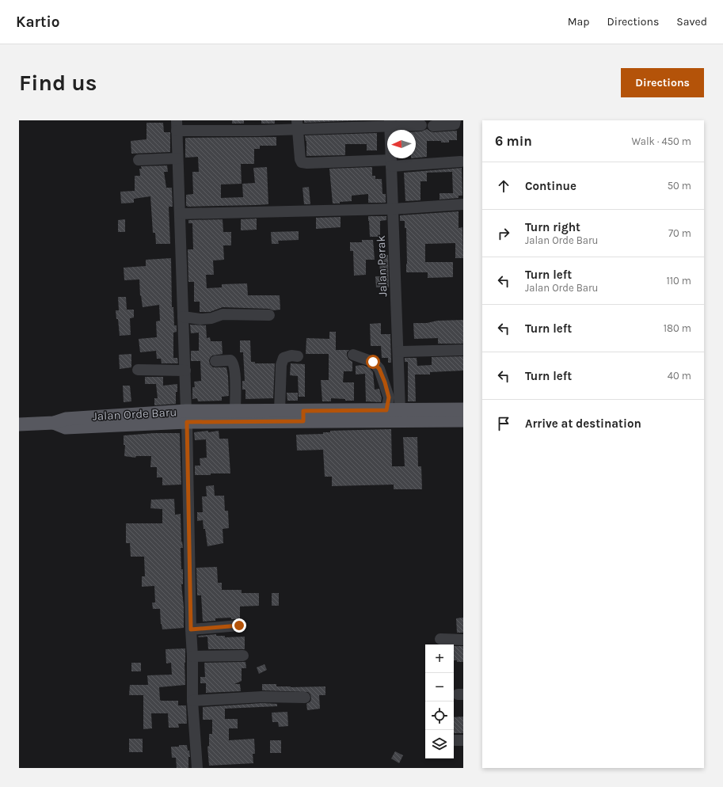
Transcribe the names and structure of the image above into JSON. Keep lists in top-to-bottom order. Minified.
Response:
{"streets":{"main road":["Jalan Orde Baru"],"street":["Jalan Perak"]},"crossings":[["Jalan Perak","Jalan Orde Baru"]],"north":"left","page":{"header":"Kartio","nav":["Map","Directions","Saved"],"buttons":"Directions","title":"Find us","heading":["6 min","Walk · 450 m"],"list":[["Continue","50 m"],["Turn right","Jalan Orde Baru","70 m"],["Turn left","Jalan Orde Baru","110 m"],["Turn left","180 m"],["Turn left","40 m"],"Arrive at destination"],"map_buttons":["+","−"]}}
